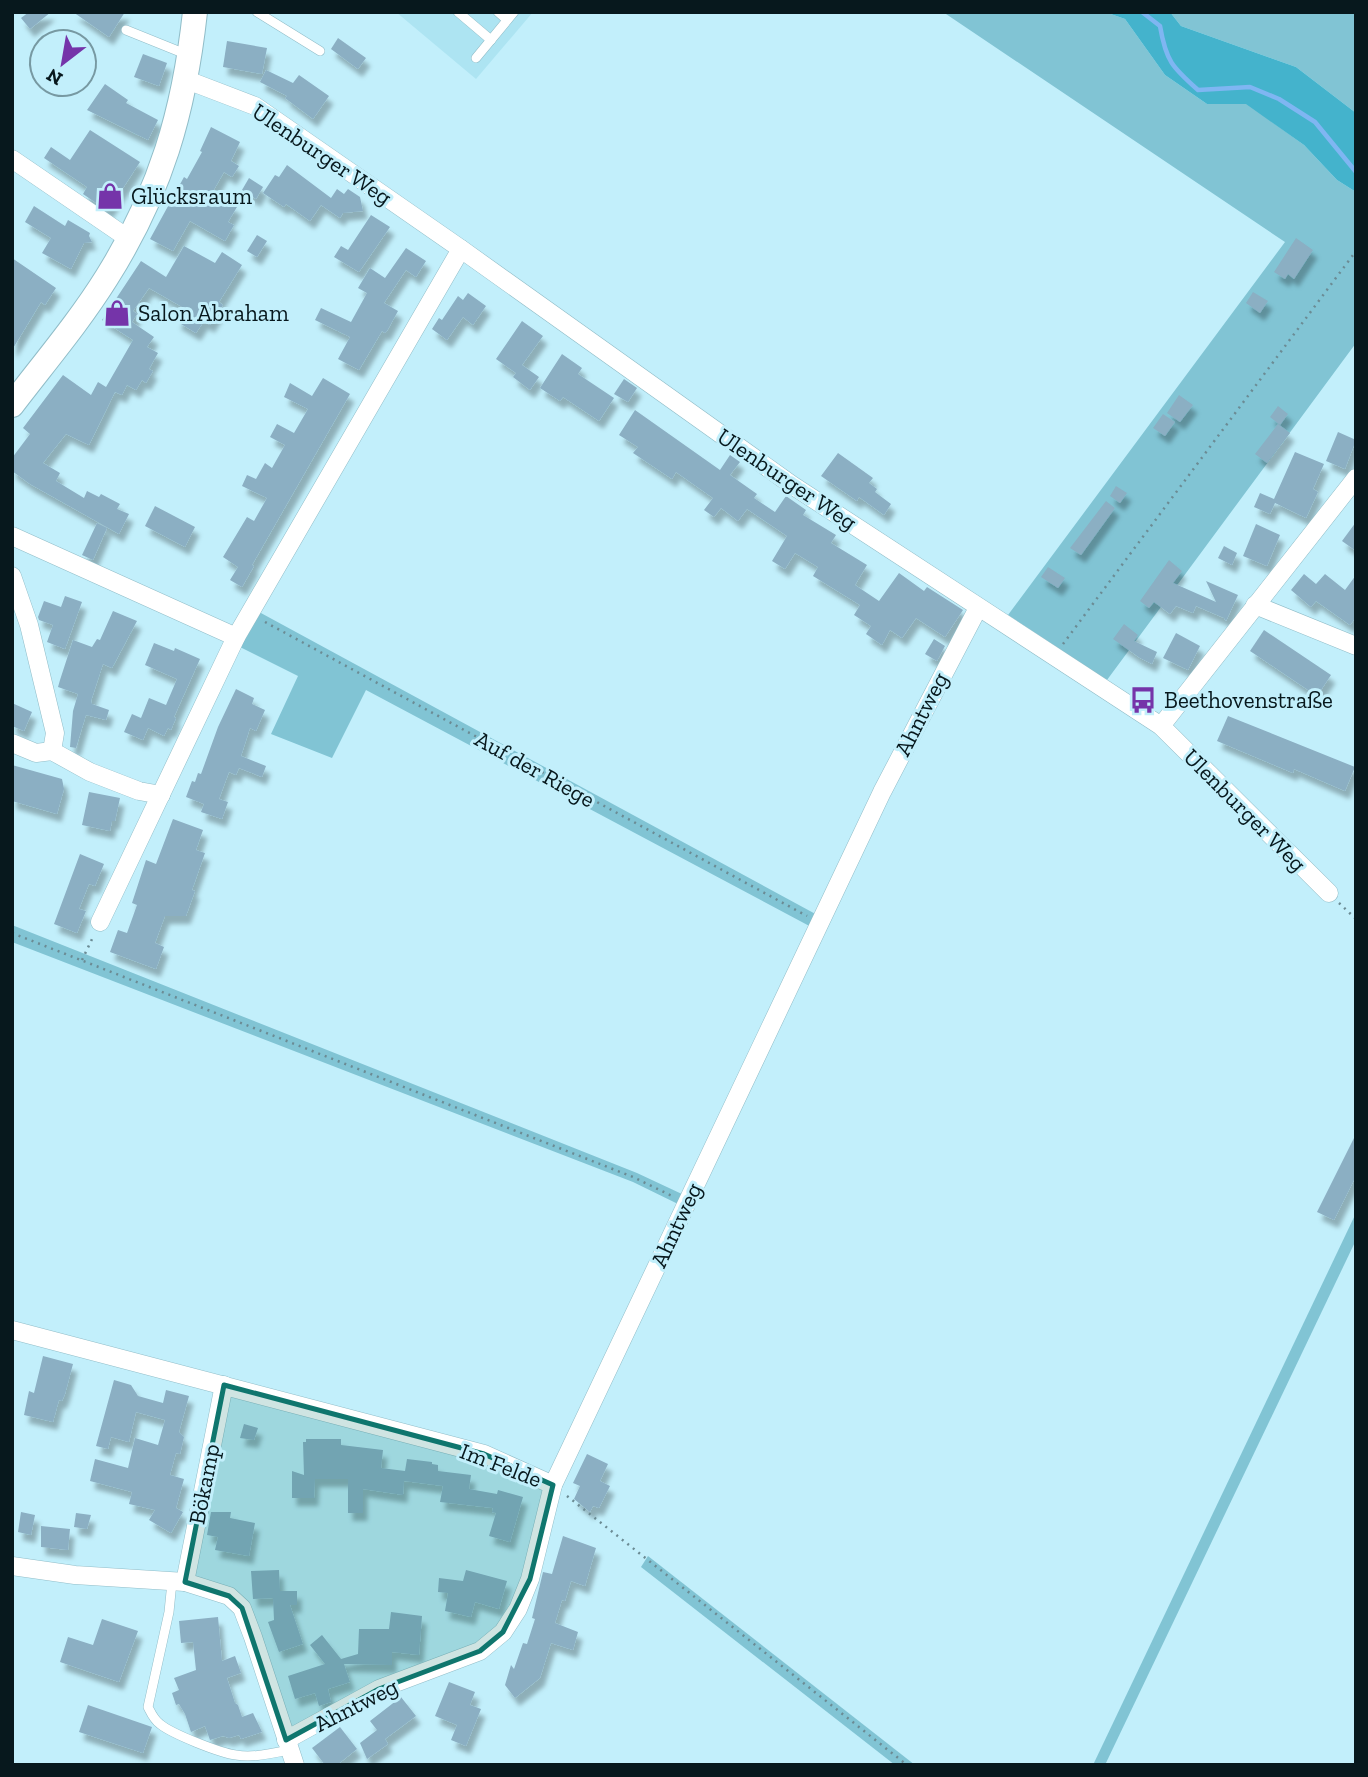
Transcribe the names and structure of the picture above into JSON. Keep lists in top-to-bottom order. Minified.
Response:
{"streets":{"street":["Ulenburger Weg","Ahntweg","Im Felde","Bökamp"],"path":["Auf der Riege"]},"crossings":[["Ulenburger Weg","Ahntweg"],["Ahntweg","Auf der Riege"],["Ahntweg","Im Felde"],["Im Felde","Bökamp"]],"places":{"shop":["Glücksraum","Salon Abraham"],"bus stop":["Beethovenstraße"]},"north":"bottom left"}
